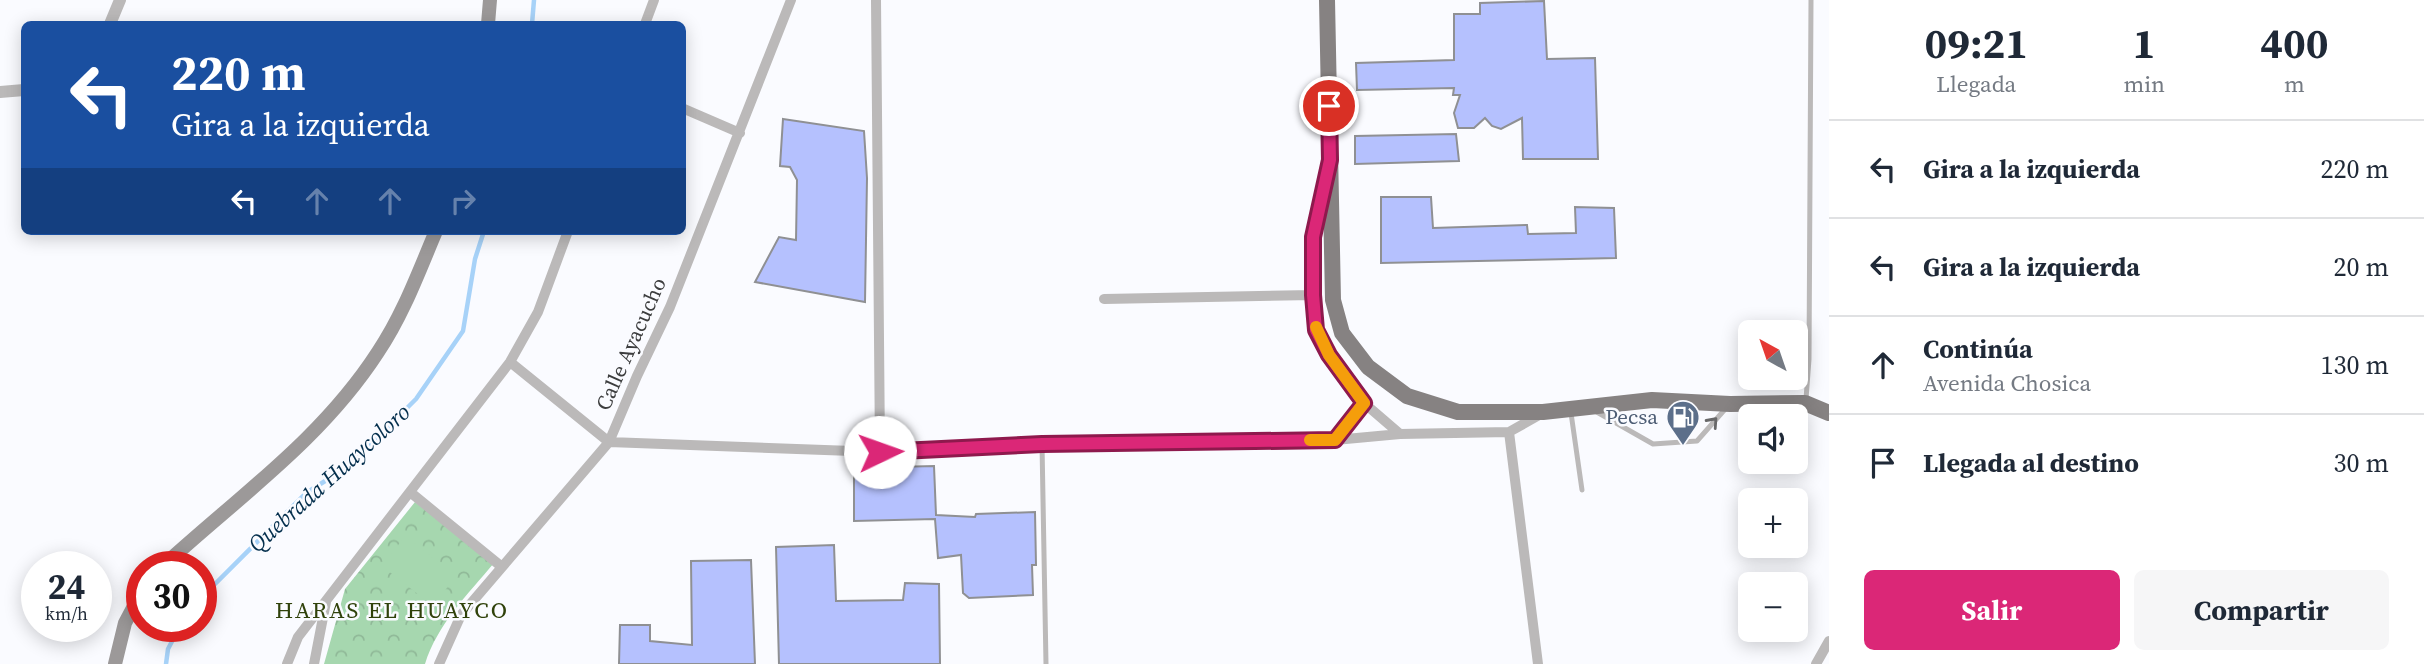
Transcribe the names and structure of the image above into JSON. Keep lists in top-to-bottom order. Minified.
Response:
{"streets":{"street":["Calle Ayacucho"]},"districts":["HARAS EL HUAYCO"],"water":["Quebrada Huaycoloro"],"places":{"fuel station":["Pecsa"]},"north":"top left","page":{"eta":["09:21","Llegada","1","min","400","m"],"turn":["220 m","Gira a la izquierda"],"list":[{"name":"Gira a la izquierda","value":"220 m"},{"name":"Gira a la izquierda","value":"20 m"},{"name":"Continúa","note":"Avenida Chosica","value":"130 m"},{"name":"Llegada al destino","value":"30 m"}],"map_buttons":["+","−"],"speed":"24 km/h","limit":"30","buttons":["Salir","Compartir"]}}
